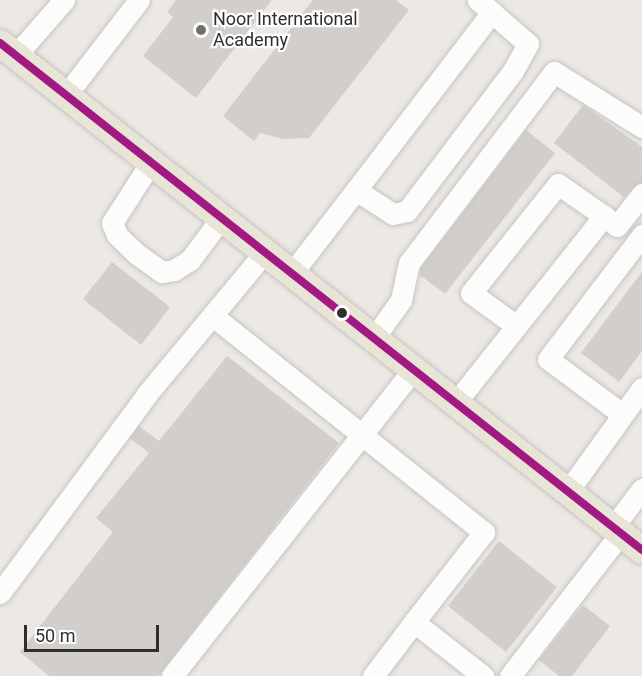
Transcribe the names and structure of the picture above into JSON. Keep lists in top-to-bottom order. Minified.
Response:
{"places":["Noor International Academy"],"scale_bar":"50 m"}
